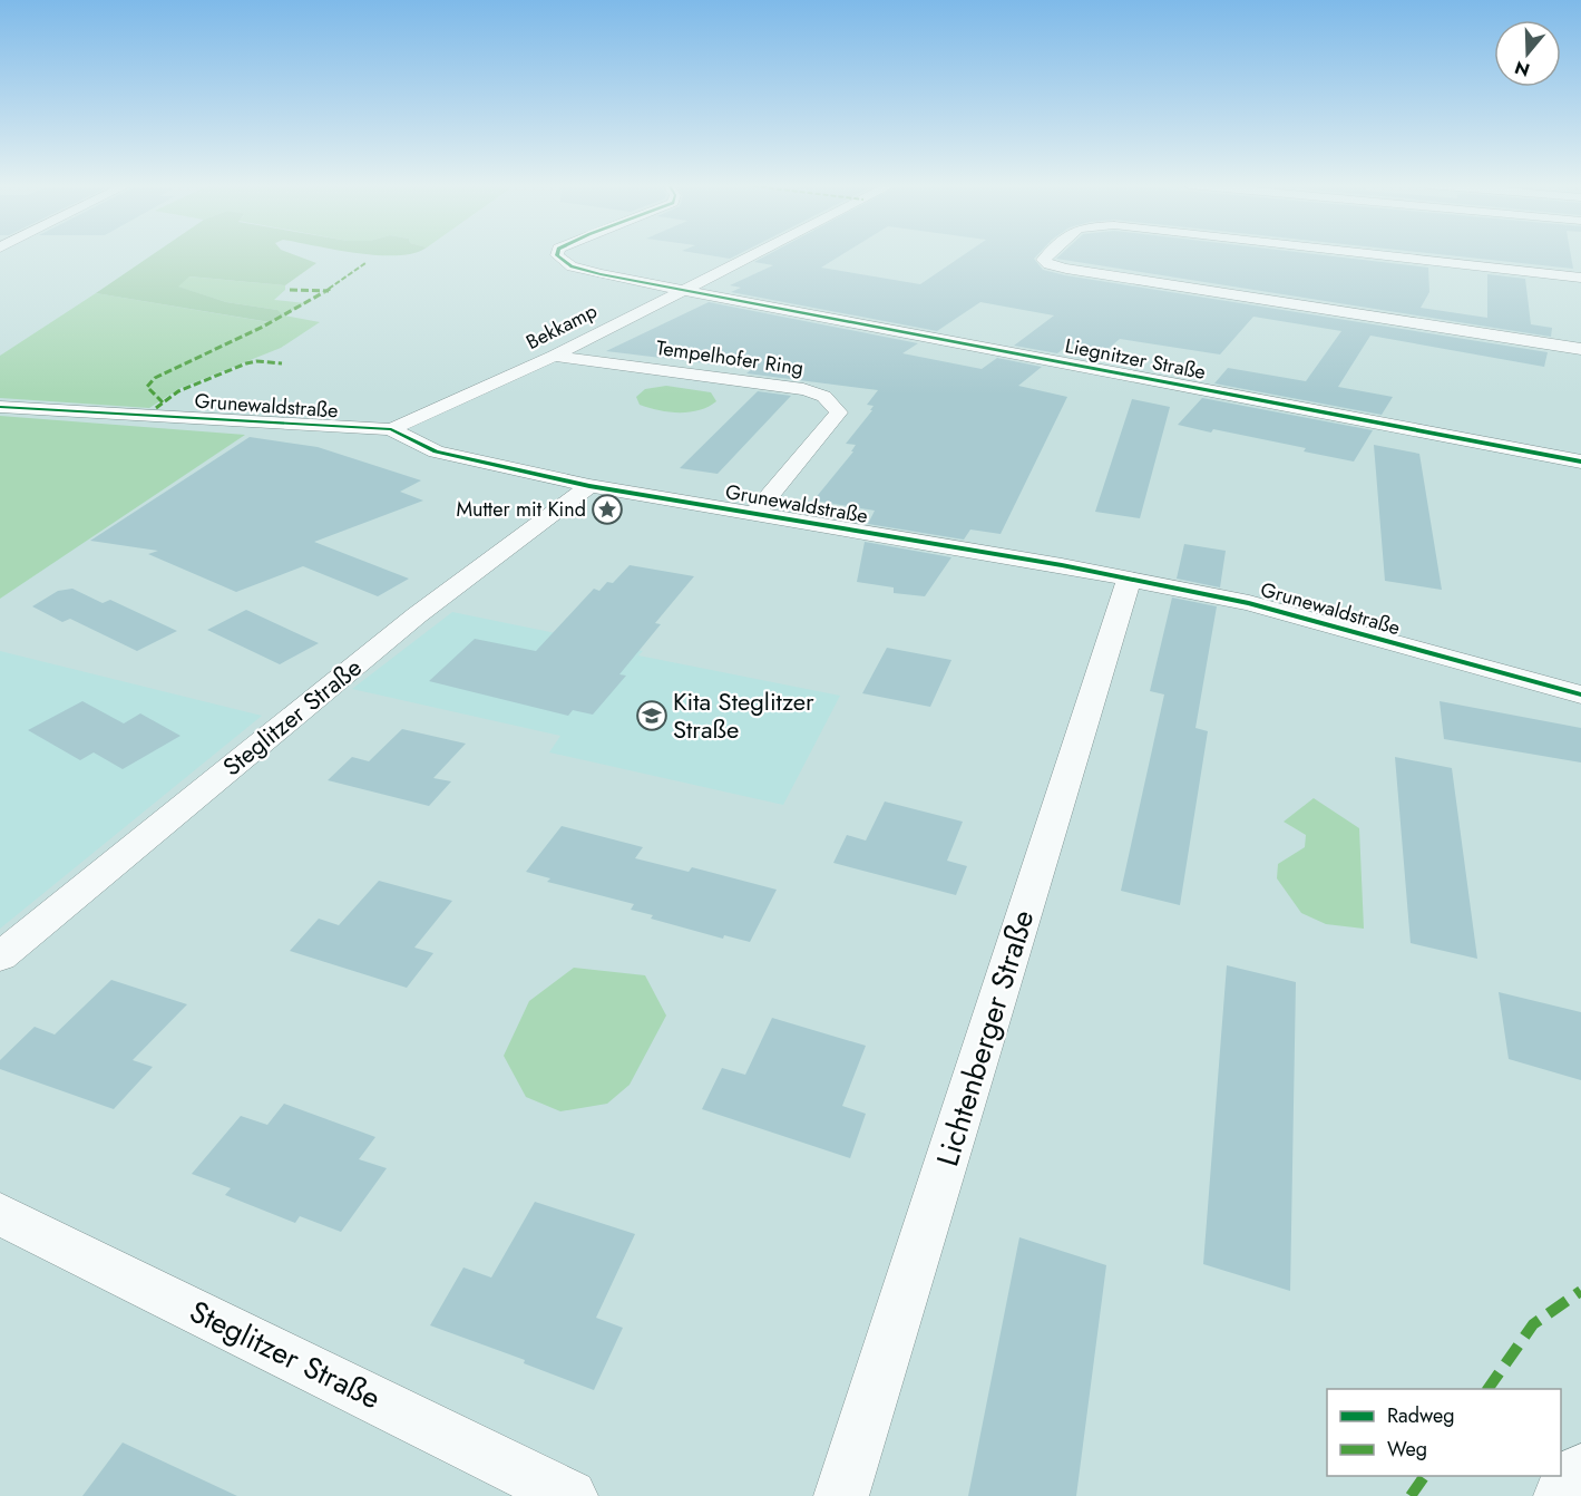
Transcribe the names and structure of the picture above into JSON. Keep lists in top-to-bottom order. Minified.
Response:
{"streets":{"street":["Bekkamp","Tempelhofer Ring","Liegnitzer Straße","Grunewaldstraße","Steglitzer Straße","Lichtenberger Straße"]},"crossings":[["Bekkamp","Tempelhofer Ring"],["Bekkamp","Liegnitzer Straße"],["Bekkamp","Grunewaldstraße"],["Tempelhofer Ring","Grunewaldstraße"],["Grunewaldstraße","Steglitzer Straße"],["Grunewaldstraße","Lichtenberger Straße"]],"places":{"place":["Mutter mit Kind"],"school or university":["Kita Steglitzer Straße"]},"legend":["Radweg","Weg"],"north":"bottom"}
